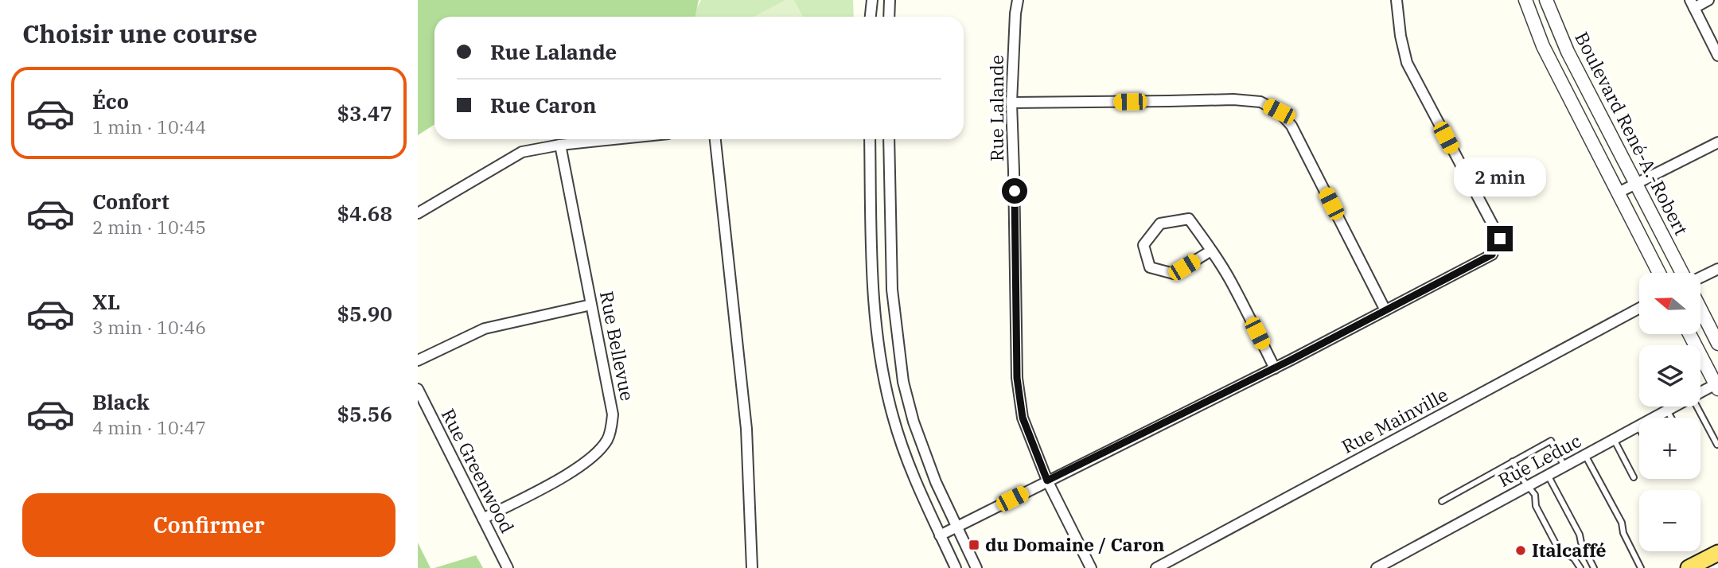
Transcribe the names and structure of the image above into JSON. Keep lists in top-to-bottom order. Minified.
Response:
{"streets":{"street":["Rue Lalande","Boulevard René-A.-Robert","Rue Bellevue","Rue Mainville","Rue Leduc","Rue Greenwood"]},"crossings":[["Rue Bellevue","Rue Greenwood"]],"places":{"transit":["du Domaine / Caron"],"other":["Italcaffé"]},"north":"left","page":{"heading":"Choisir une course","banner":["Rue Lalande","Rue Caron"],"list":[{"name":"Éco","note":"1 min · 10:44","value":"$3.47"},{"name":"Confort","note":"2 min · 10:45","value":"$4.68"},{"name":"XL","note":"3 min · 10:46","value":"$5.90"},{"name":"Black","note":"4 min · 10:47","value":"$5.56"}],"bubble":"2 min","map_buttons":["+","−"],"buttons":"Confirmer"}}
